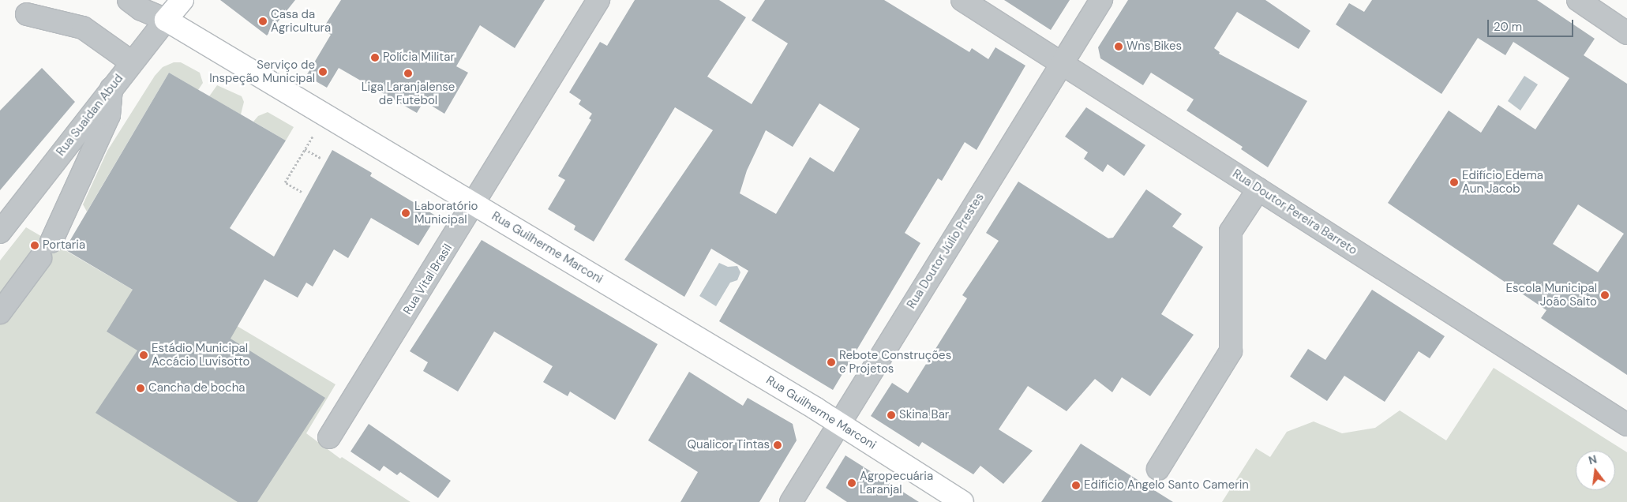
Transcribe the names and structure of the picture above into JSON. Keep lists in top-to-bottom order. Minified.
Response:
{"streets":{"main road":["Rua Suaidan Abud","Rua Guilherme Marconi"],"street":["Rua Doutor Pereira Barreto","Rua Doutor Júlio Prestes","Rua Vital Brasil"]},"crossings":[["Rua Suaidan Abud","Rua Guilherme Marconi"],["Rua Doutor Pereira Barreto","Rua Doutor Júlio Prestes"],["Rua Guilherme Marconi","Rua Doutor Júlio Prestes"],["Rua Guilherme Marconi","Rua Vital Brasil"]],"places":["Casa da Agricultura","Wns Bikes","Polícia Militar","Serviço de Inspeção Municipal","Liga Laranjalense de Futebol","Edifício Edema Aun Jacob","Laboratório Municipal","Portaria","Escola Municipal João Salto","Estádio Municipal Accácio Luvisotto","Rebote Construções e Projetos","Cancha de bocha","Skina Bar","Qualicor Tintas","Agropecuária Laranjal","Edifício Angelo Santo Camerin"],"scale_bar":"20 m","north":"top"}
